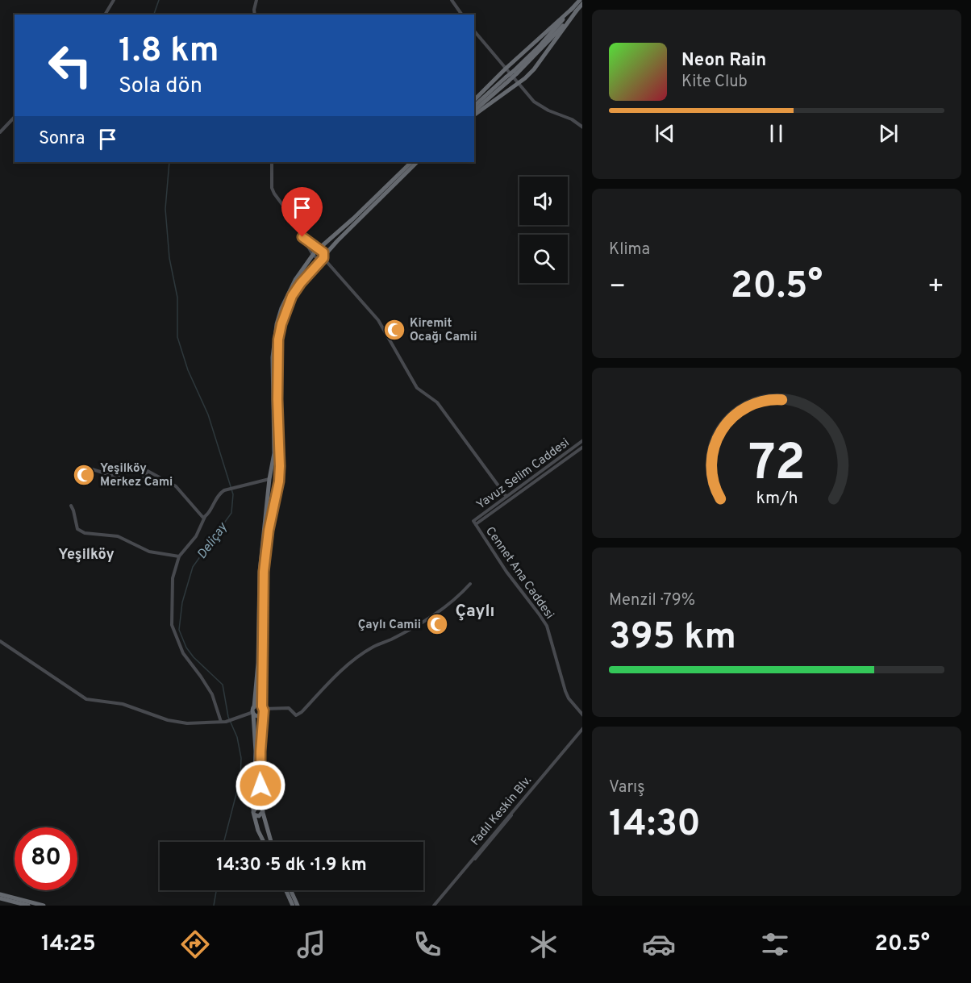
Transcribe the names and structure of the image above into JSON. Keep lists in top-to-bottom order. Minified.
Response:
{"streets":{"street":["Yavuz Selim Caddesi","Cennet Ana Caddesi","Fadıl Keskin Blv."]},"crossings":[["Yavuz Selim Caddesi","Cennet Ana Caddesi"]],"districts":["Yeşilköy","Çaylı"],"water":["Deliçay"],"places":{"mosque":["Kiremit Ocağı Camii","Yeşilköy Merkez Cami","Çaylı Camii"]},"page":{"turn":["1.8 km","Sola dön"],"song":["Neon Rain","Kite Club"],"then":"Sonra","tile":["Klima",["Menzil · 79%","395 km"],["Varış","14:30"]],"heat":["−","20.5°","+"],"limit":"80","trip":"14:30 · 5 dk · 1.9 km","tabs":["14:25","20.5°"],"gauge":["72","km/h"]}}
